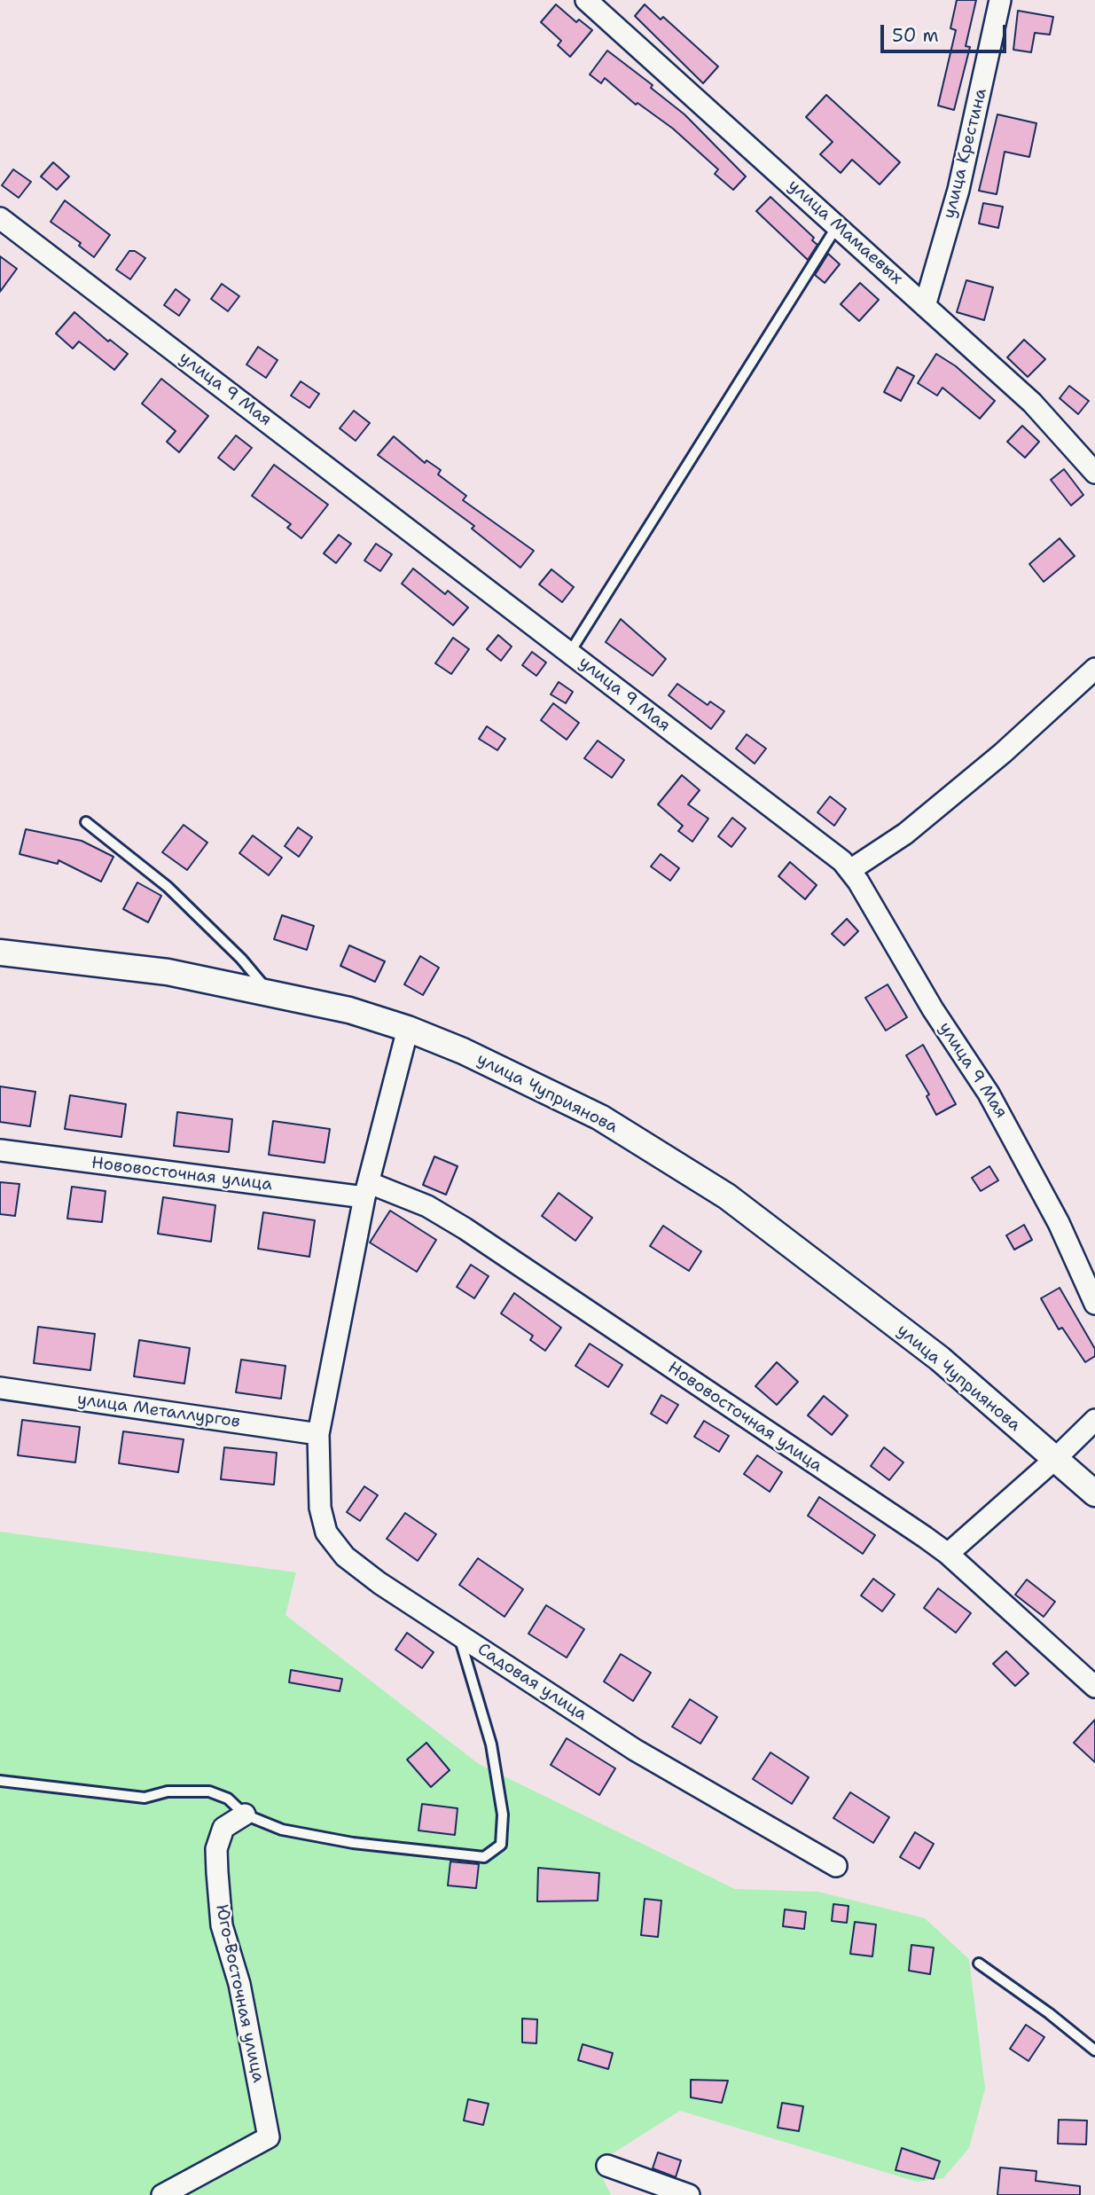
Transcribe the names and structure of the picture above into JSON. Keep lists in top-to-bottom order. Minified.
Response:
{"streets":{"street":["улица Крестина","улица Мамаевых","улица 9 Мая","улица Чуприянова","Нововосточная улица","улица Металлургов","Садовая улица","Юго-Восточная улица"]},"crossings":[["улица Крестина","улица Мамаевых"],["улица Чуприянова","Садовая улица"],["Нововосточная улица","Садовая улица"],["улица Металлургов","Садовая улица"]],"scale_bar":"50 m"}
